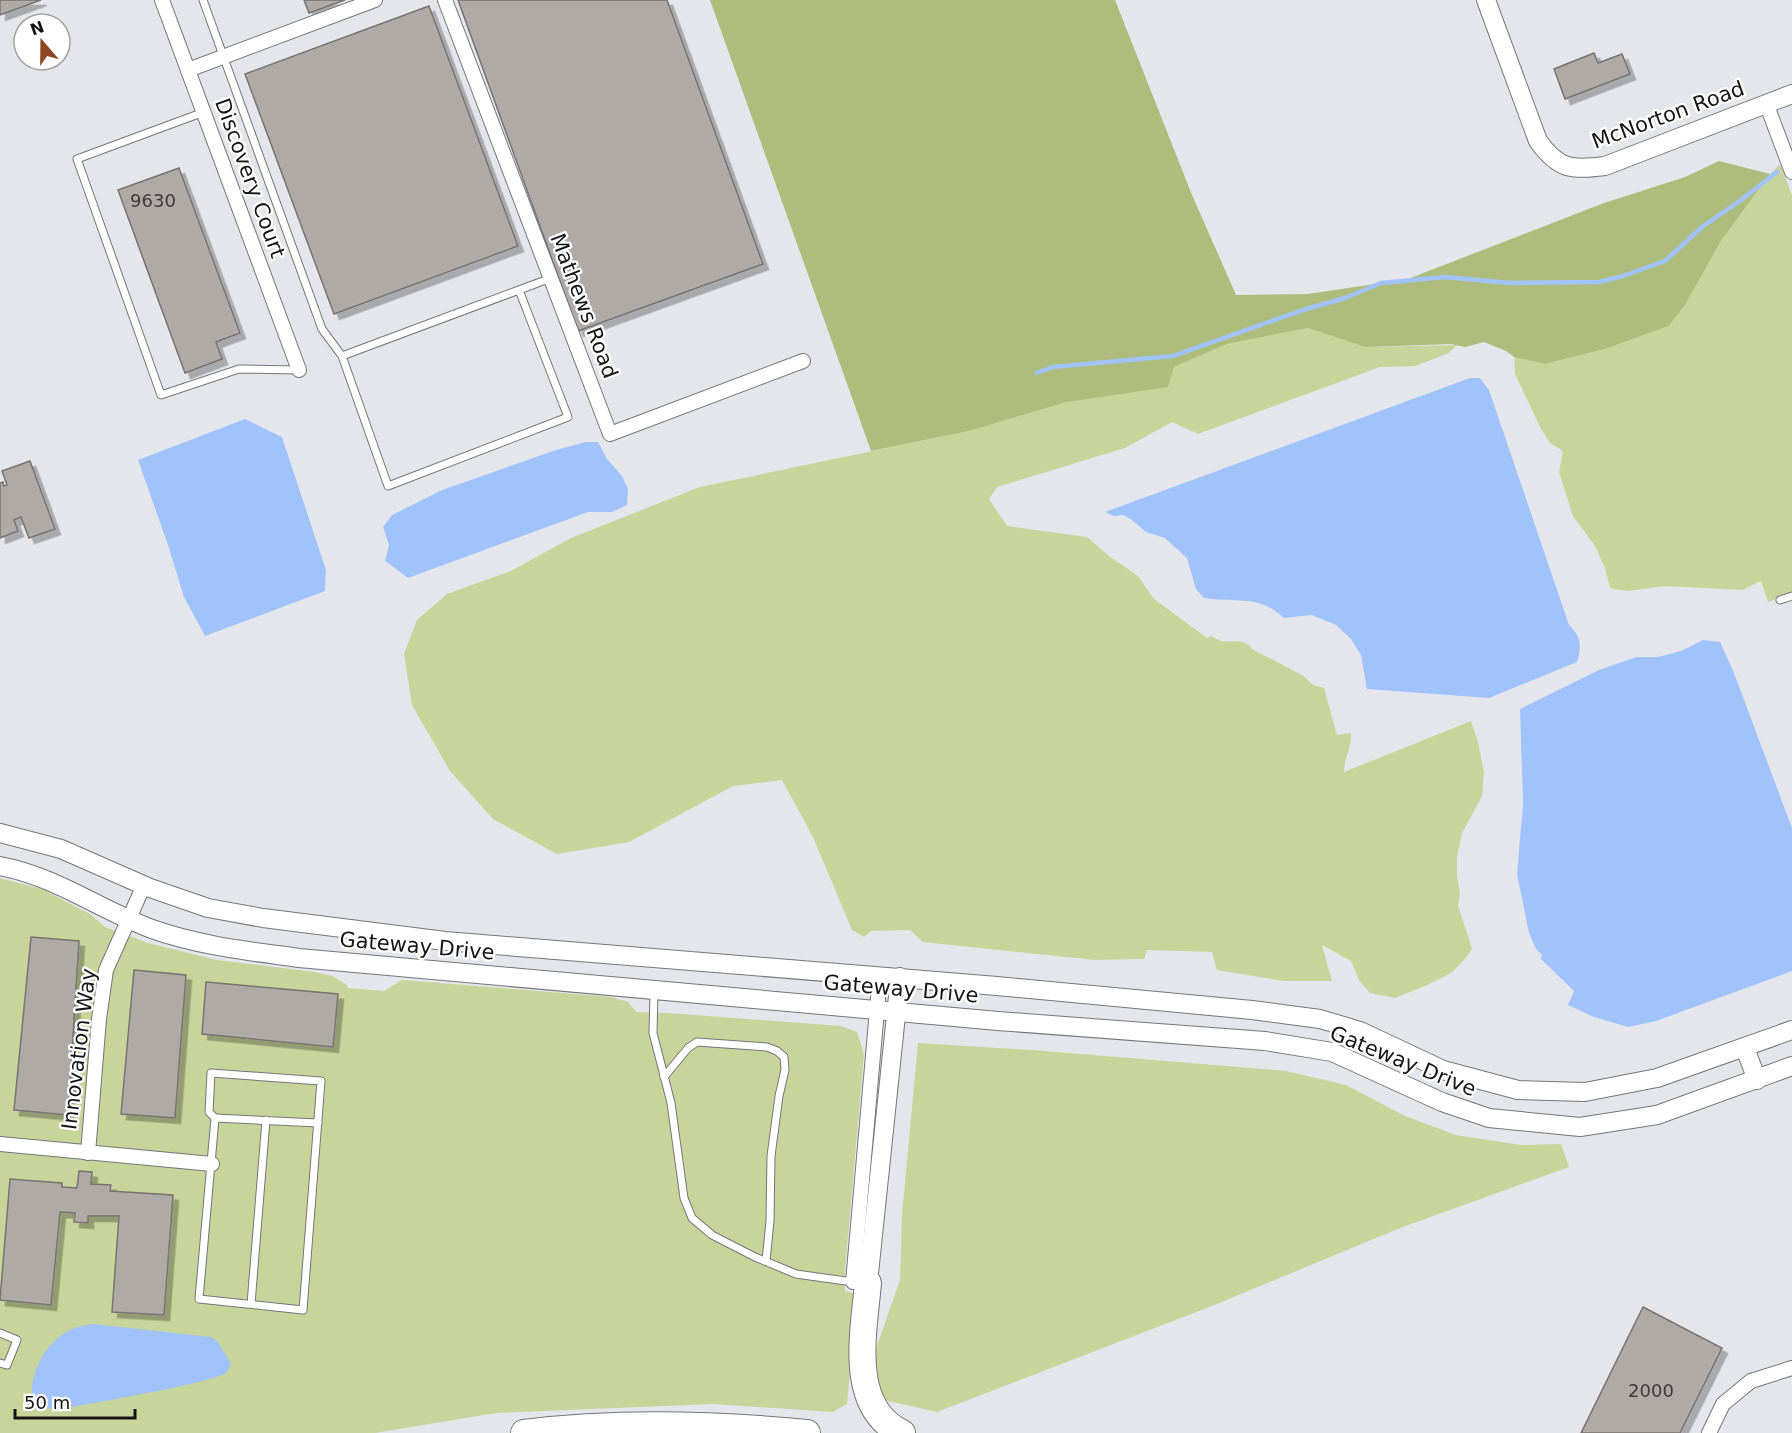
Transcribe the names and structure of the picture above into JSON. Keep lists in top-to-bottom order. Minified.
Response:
{"streets":{"street":["McNorton Road","Discovery Court","Mathews Road","Gateway Drive","Innovation Way"]},"crossings":[["Gateway Drive","Innovation Way"]],"house_numbers":["9630","2000"],"scale_bar":"50 m","north":"top"}
